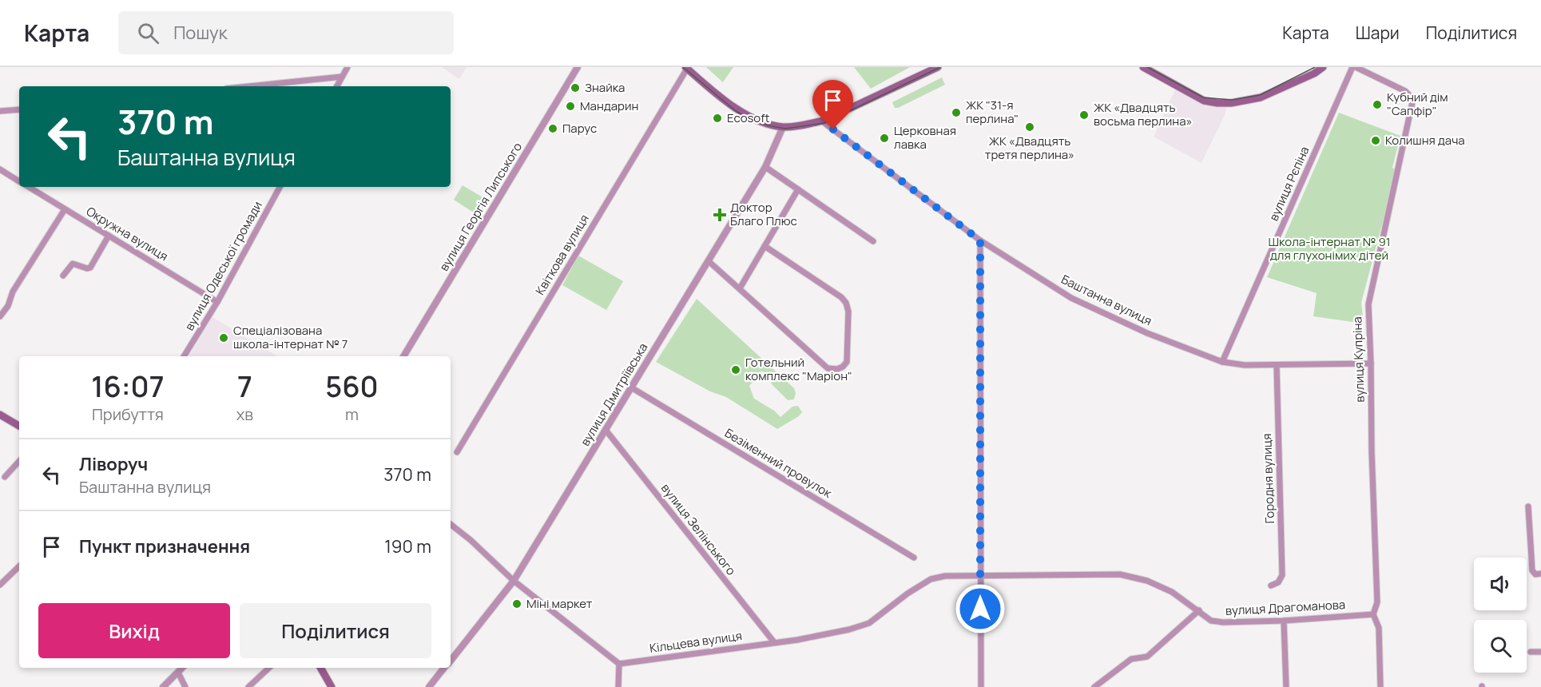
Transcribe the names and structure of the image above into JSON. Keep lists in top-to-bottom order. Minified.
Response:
{"streets":{"street":["вулиця Рєпіна","вулиця Георгія Липського","Окружна вулиця","Квіткова вулиця","вулиця Одеської громади","Баштанна вулиця","вулиця Купріна","вулиця Дмитріївська","Безіменний провулок","Городня вулиця","вулиця Зелінського","вулиця Драгоманова","Кільцева вулиця"]},"crossings":[["вулиця Рєпіна","Баштанна вулиця"],["вулиця Рєпіна","вулиця Купріна"],["Окружна вулиця","вулиця Одеської громади"],["Баштанна вулиця","вулиця Купріна"],["Баштанна вулиця","Городня вулиця"],["вулиця Купріна","вулиця Драгоманова"],["вулиця Дмитріївська","Безіменний провулок"],["вулиця Дмитріївська","вулиця Зелінського"],["вулиця Зелінського","Кільцева вулиця"],["вулиця Драгоманова","Кільцева вулиця"]],"parks":["Школа-інтернат № 91 для глухонімих дітей"],"places":{"other":["Знайка","Кубний дім \"Сапфір\"","Мандарин","ЖК \"31-я перлина\"","ЖК «Двадцять восьма перлина»","Ecosoft","ЖК «Двадцять третя перлина»","Парус","Церковная лавка","Колишня дача","Спеціалізована школа-інтернат № 7","Готельний комплекс \"Маріон\"","Міні маркет"],"health":["Доктор Благо Плюс"]},"page":{"header":"Карта","search":"Пошук","nav":["Карта","Шари","Поділитися"],"turn":["370 m","Баштанна вулиця"],"eta":["16:07","Прибуття","7","хв","560","m"],"list":[{"name":"Ліворуч","note":"Баштанна вулиця","value":"370 m"},{"name":"Пункт призначення","value":"190 m"}],"buttons":["Вихід","Поділитися"]}}
